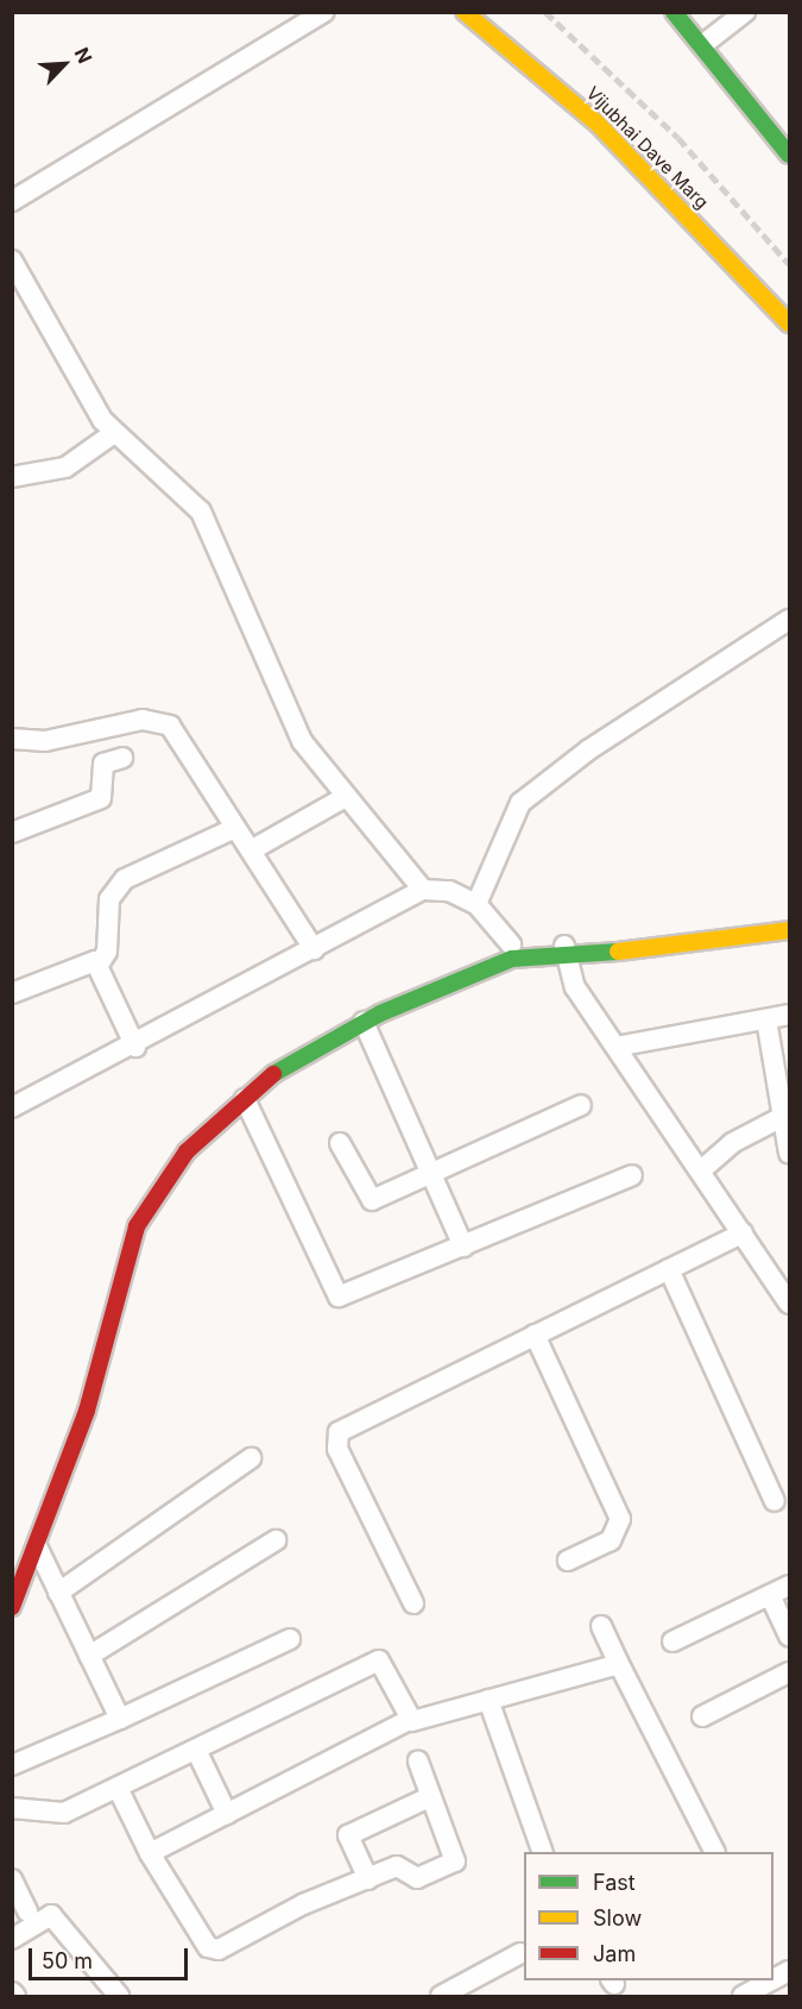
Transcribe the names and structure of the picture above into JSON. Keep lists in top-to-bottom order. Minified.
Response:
{"streets":{"main road":["Vijubhai Dave Marg"]},"legend":["Fast","Slow","Jam"],"scale_bar":"50 m","north":"top right"}
